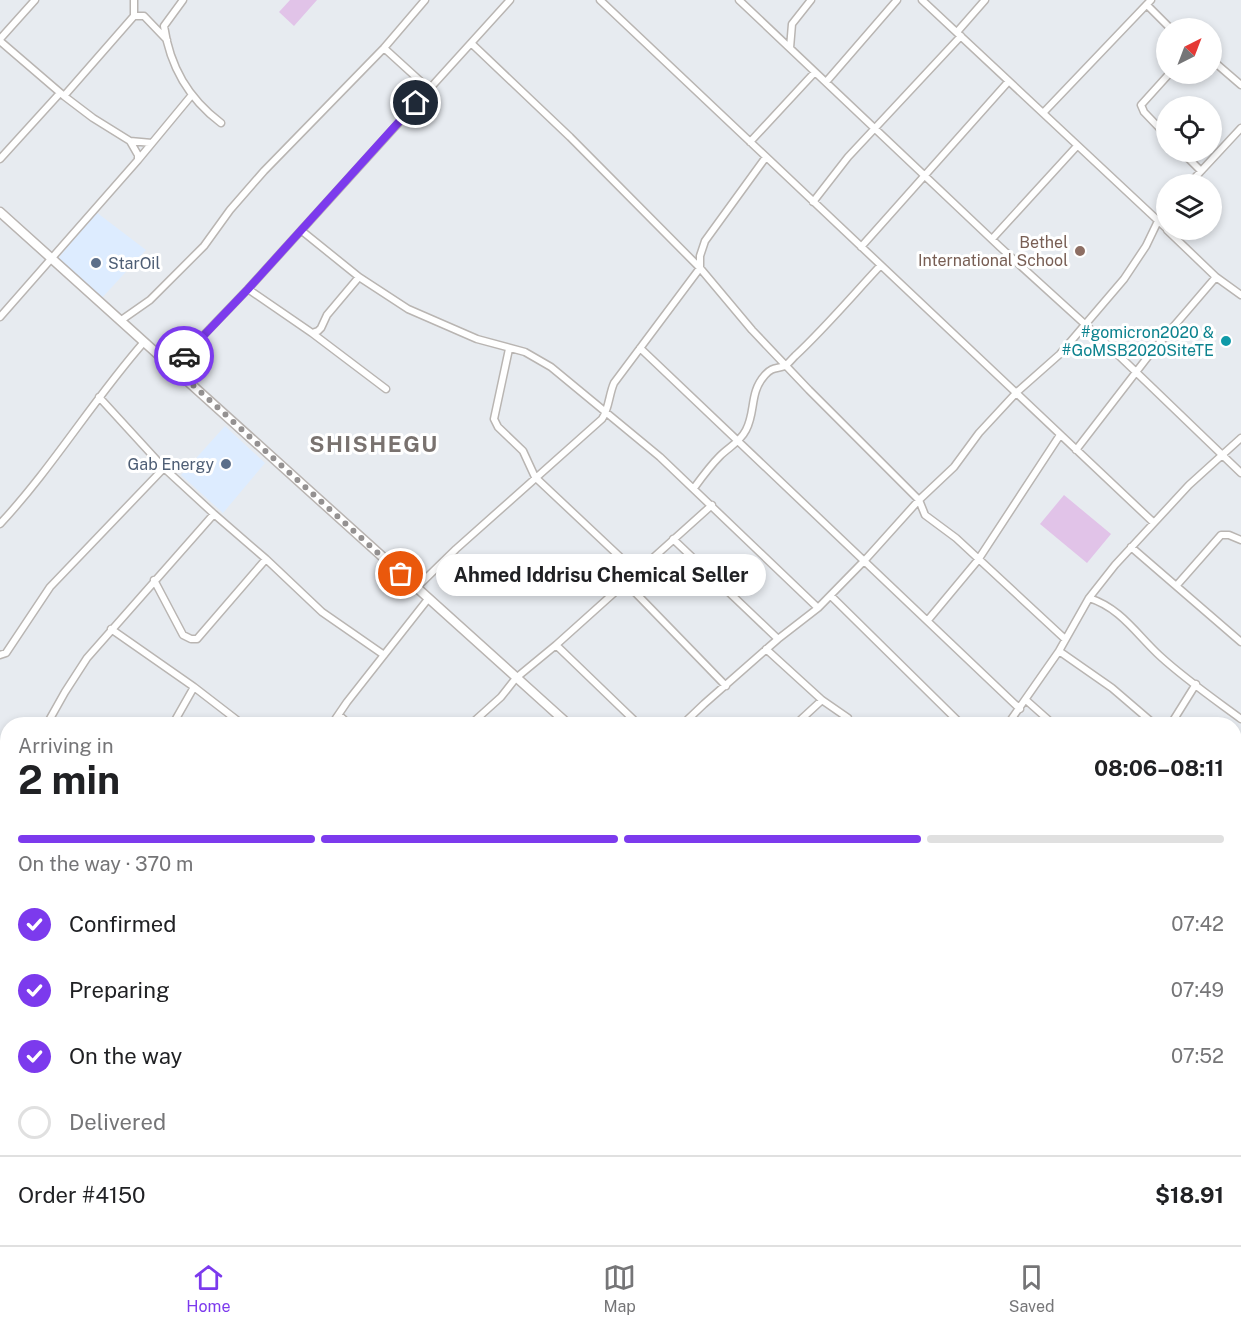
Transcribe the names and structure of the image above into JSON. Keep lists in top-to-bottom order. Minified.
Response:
{"districts":["SHISHEGU"],"places":["Bethel International School","StarOil","#gomicron2020 & #GoMSB2020SiteTE","Gab Energy","Ahmed Iddrisu Chemical Seller"],"north":"top right","page":{"bubble":"Ahmed Iddrisu Chemical Seller","heading":["2 min","Arriving in","08:06–08:11"],"panel":["Order #4150","$18.91"],"bar":"On the way · 370 m","list":[["Confirmed","07:42"],["Preparing","07:49"],["On the way","07:52"],"Delivered"],"tabs":["Home","Map","Saved"]}}
